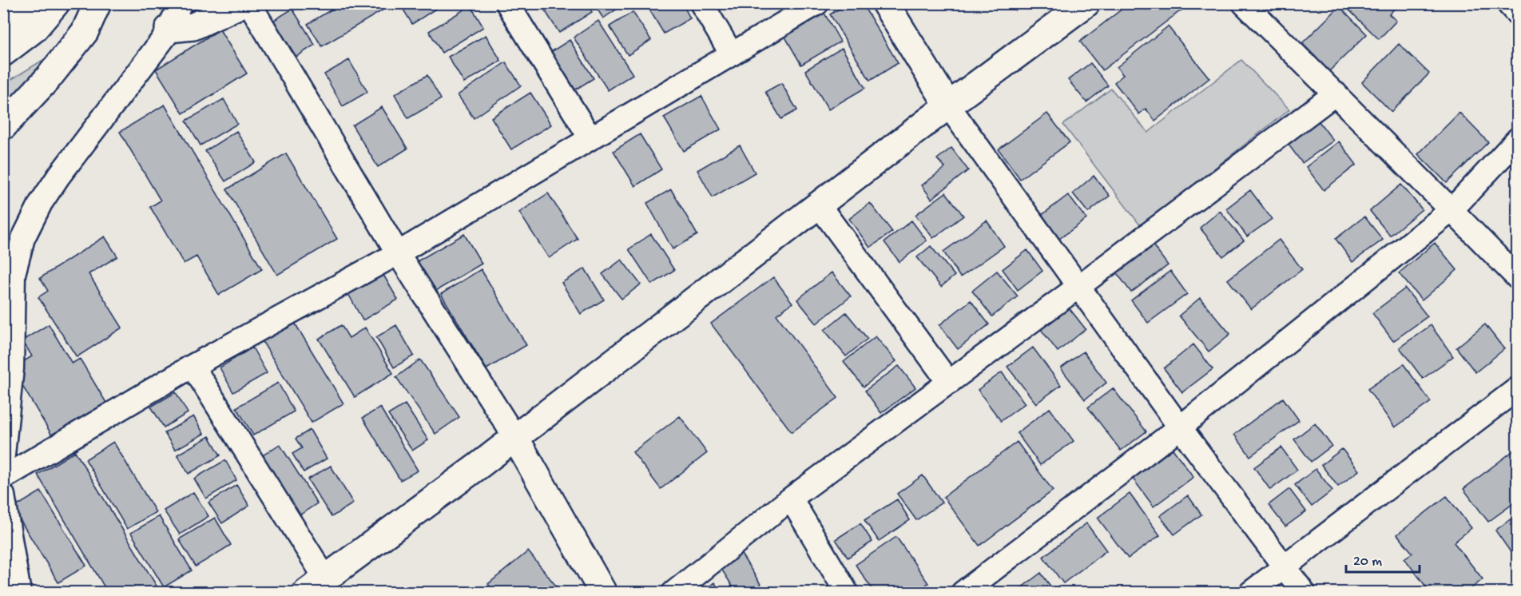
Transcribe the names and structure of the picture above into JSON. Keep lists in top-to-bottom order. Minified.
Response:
{"scale_bar":"20 m"}
